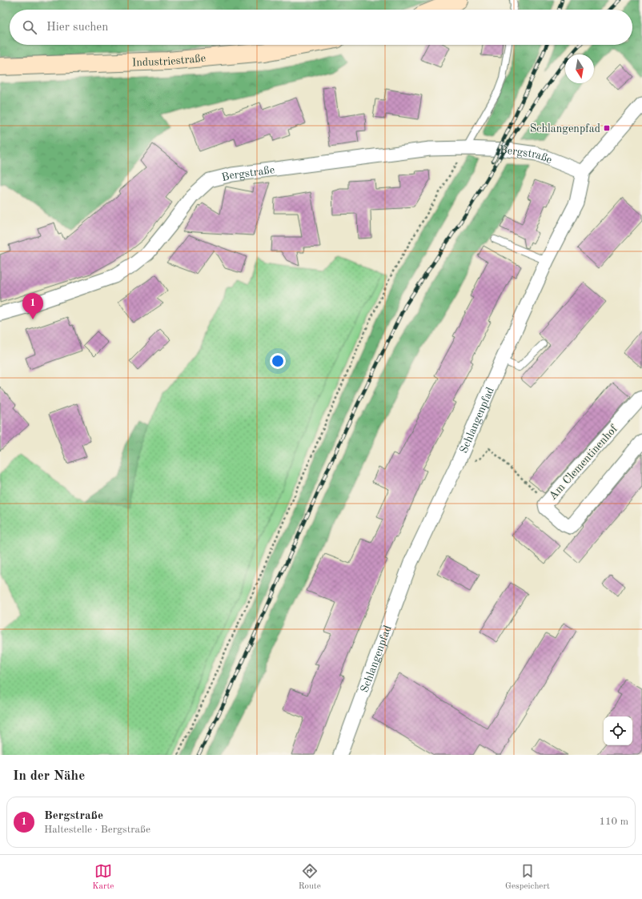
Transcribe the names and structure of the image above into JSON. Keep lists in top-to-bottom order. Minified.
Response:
{"streets":{"main road":["Industriestraße"],"street":["Bergstraße","Schlangenpfad","Am Clementinenhof"]},"crossings":[["Bergstraße","Schlangenpfad"]],"places":{"transit":["Schlangenpfad"]},"north":"bottom","page":{"search":"Hier suchen","pins":"1","heading":"In der Nähe","list":[{"mark":"1","name":"Bergstraße","note":"Haltestelle · Bergstraße","value":"110 m"}],"nav":["Karte","Route","Gespeichert"]}}
